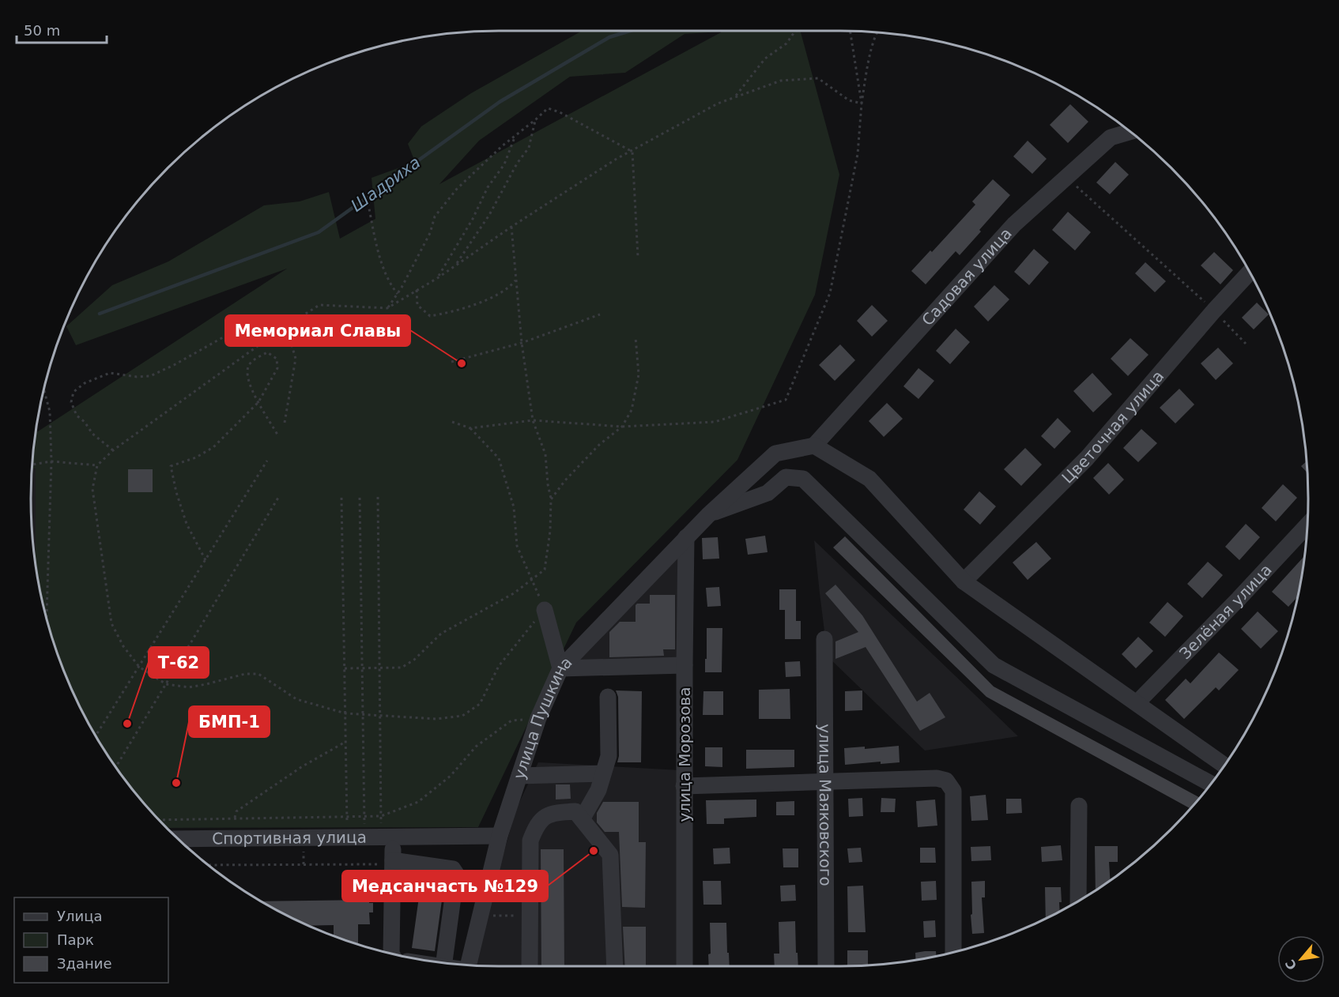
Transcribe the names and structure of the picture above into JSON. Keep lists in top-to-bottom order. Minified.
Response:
{"streets":{"street":["Садовая улица","Цветочная улица","Зелёная улица","улица Пушкина","улица Морозова","улица Маяковского","Спортивная улица"]},"crossings":[["Садовая улица","улица Пушкина"],["улица Пушкина","улица Морозова"],["улица Пушкина","Спортивная улица"]],"water":["Шадриха"],"places":["Мемориал Славы","Т-62","БМП-1","Медсанчасть №129"],"legend":["Улица","Парк","Здание"],"scale_bar":"50 m","north":"bottom left"}
